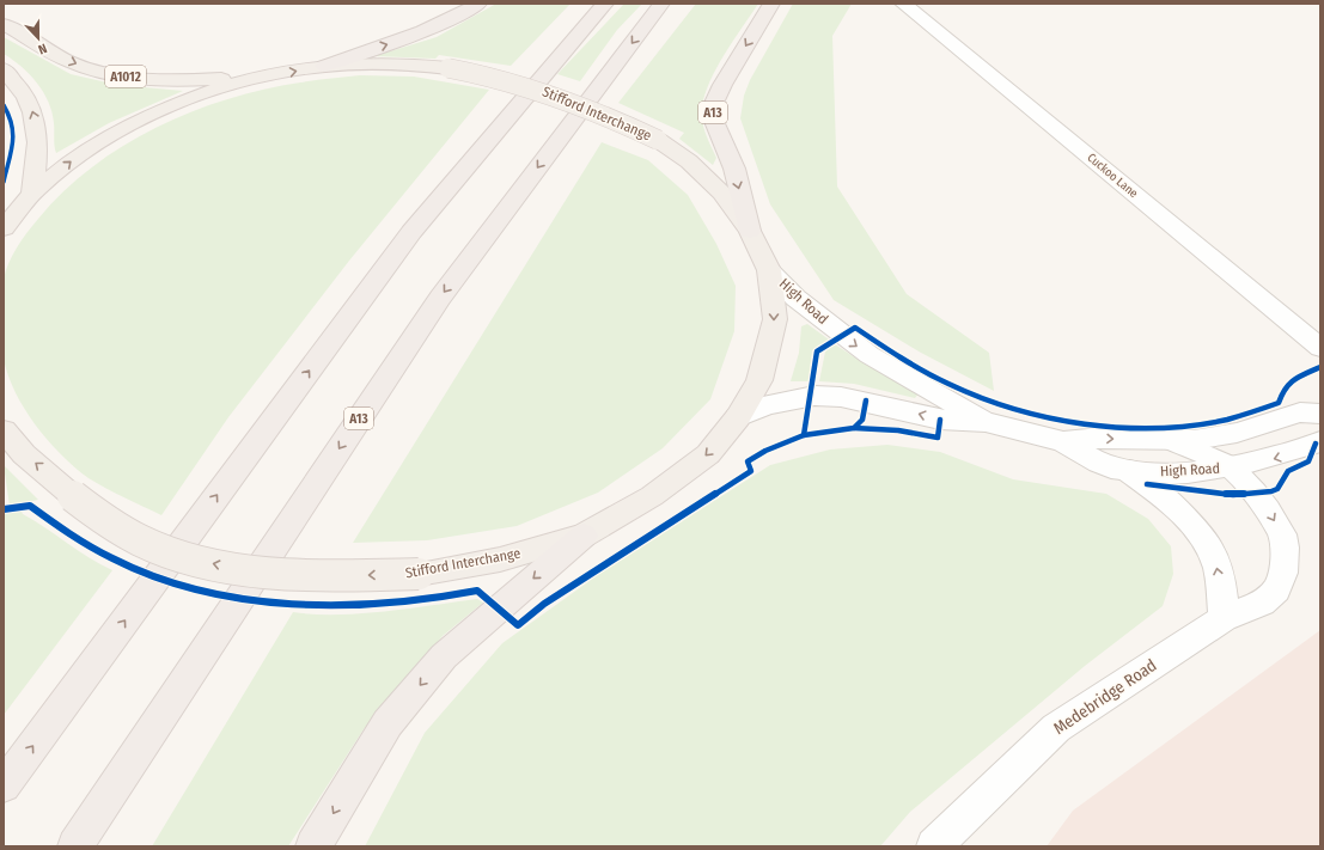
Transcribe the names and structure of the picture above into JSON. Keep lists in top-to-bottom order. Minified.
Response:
{"streets":{"highway":["A13"],"main road":["A1012","Stifford Interchange"],"street":["Cuckoo Lane","High Road","Medebridge Road"]},"crossings":[["A1012","Stifford Interchange"],["A13","Stifford Interchange"],["Stifford Interchange","High Road"],["High Road","Medebridge Road"]],"north":"bottom"}
